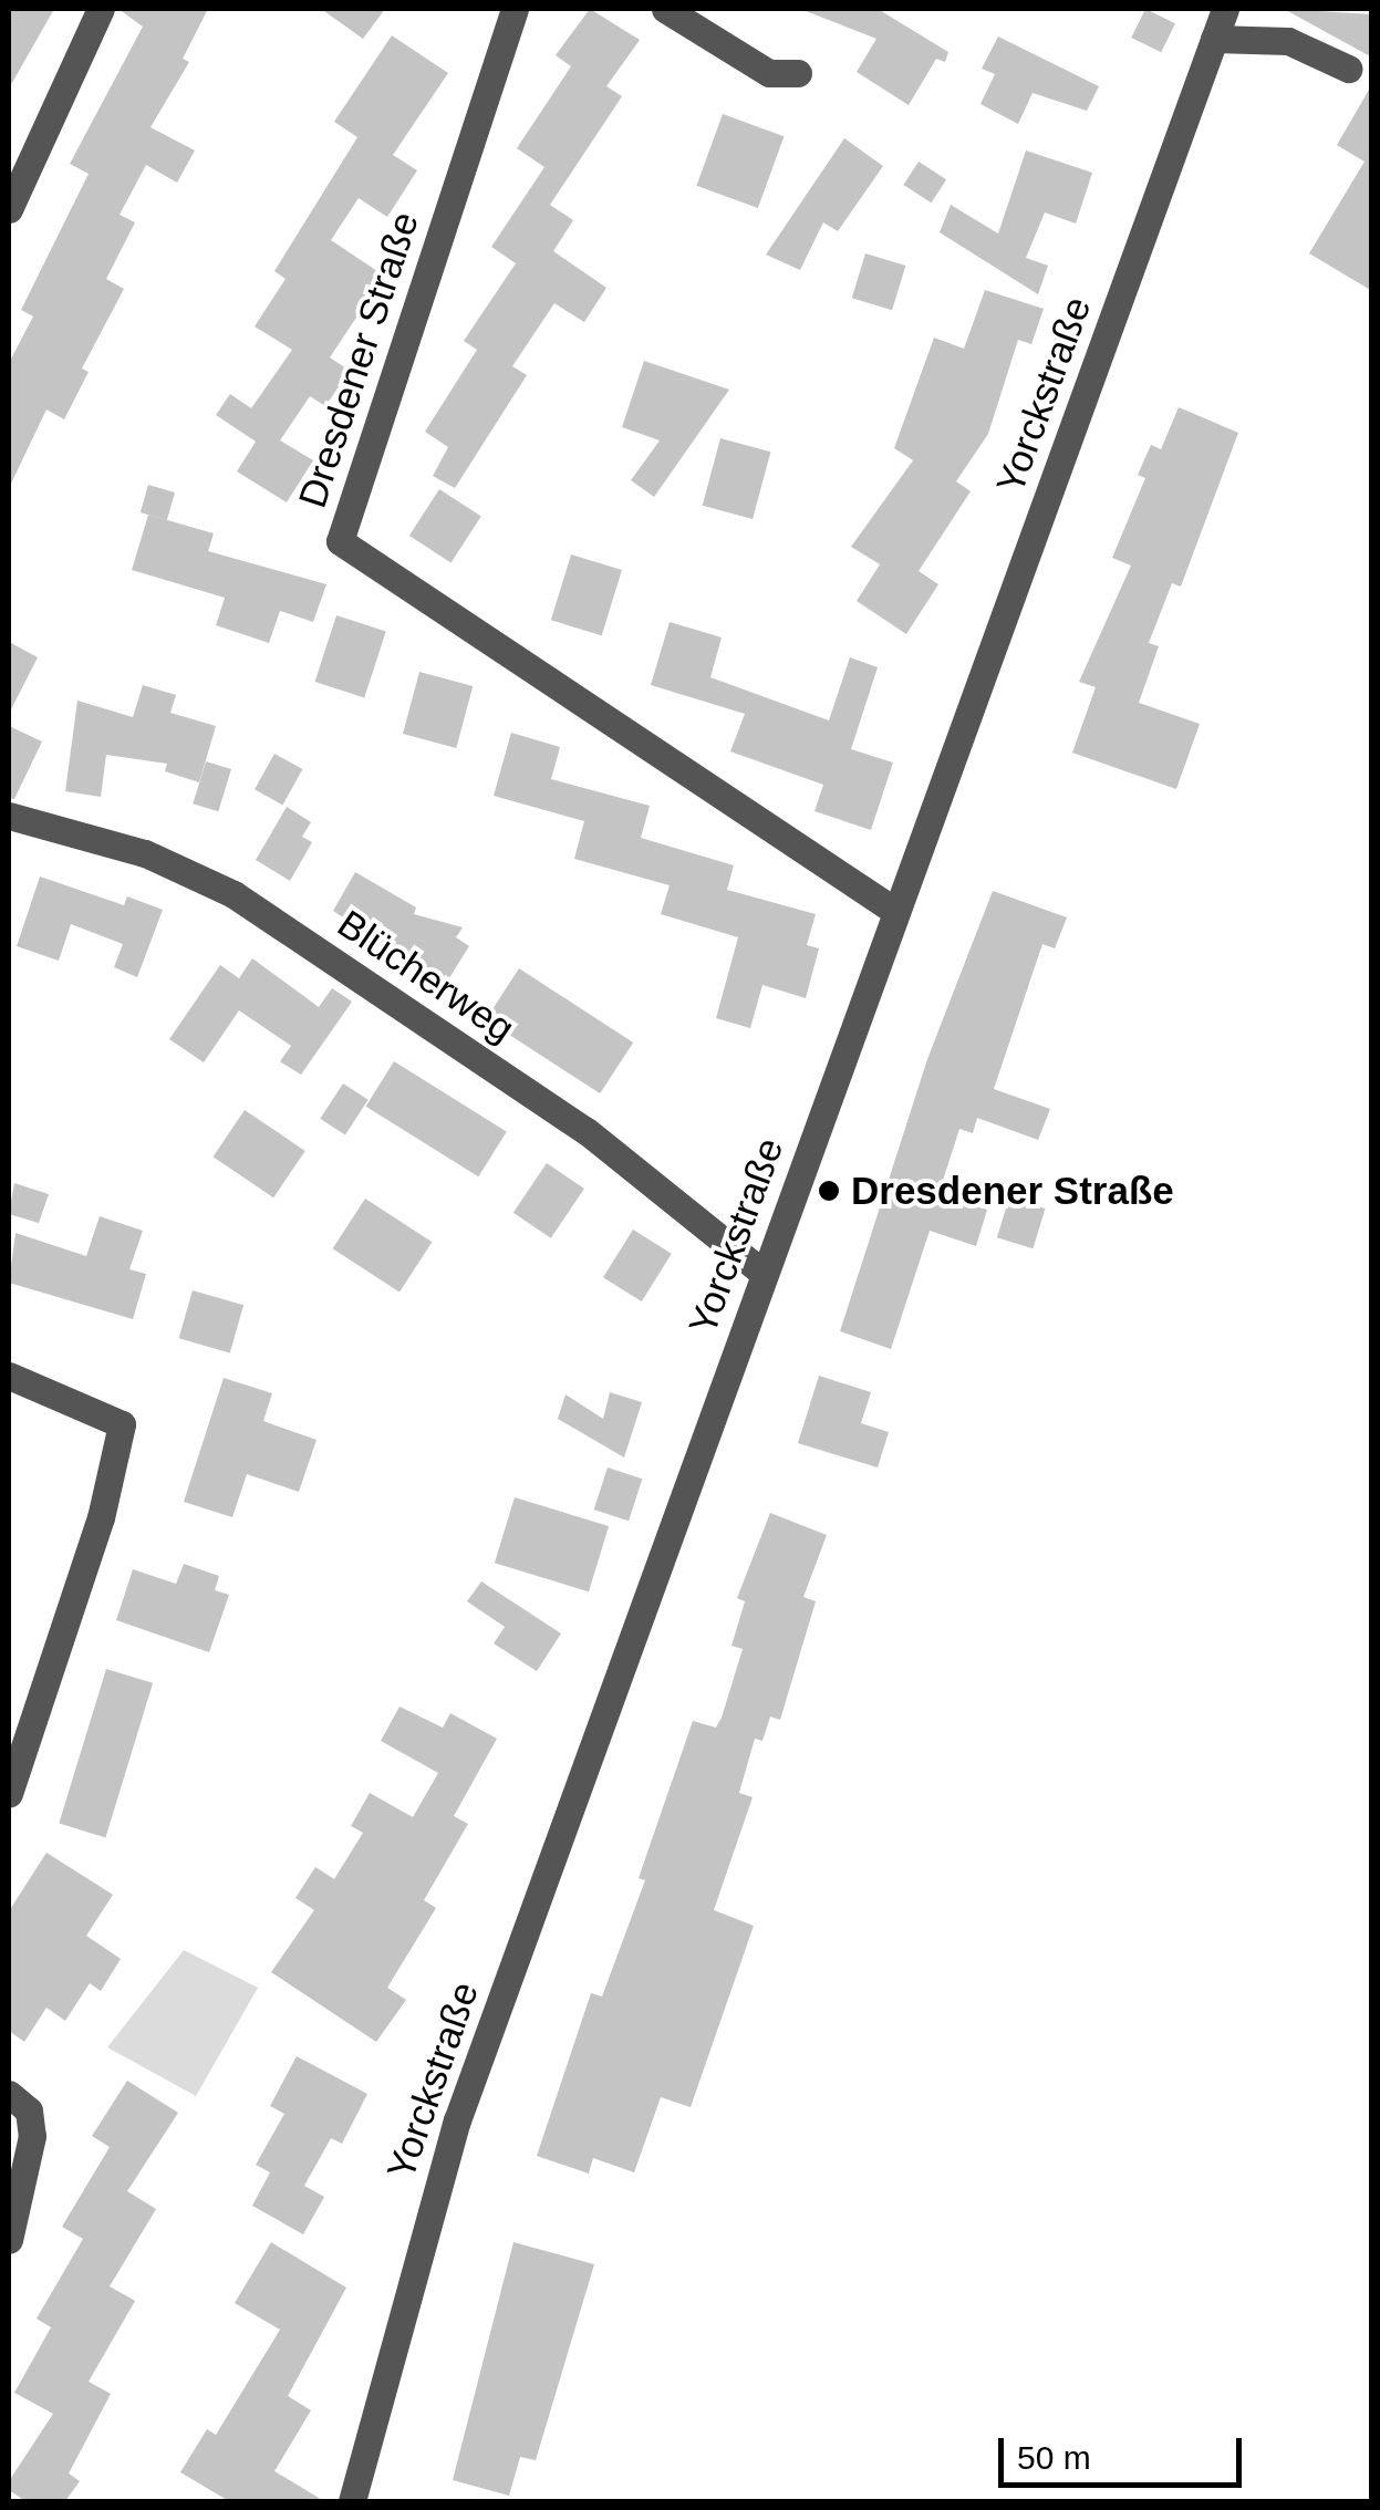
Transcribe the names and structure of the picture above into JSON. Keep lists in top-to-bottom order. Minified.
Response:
{"streets":{"street":["Dresdener Straße","Yorckstraße","Blücherweg"]},"crossings":[["Dresdener Straße","Yorckstraße"],["Yorckstraße","Blücherweg"]],"places":["Dresdener Straße"],"scale_bar":"50 m"}
